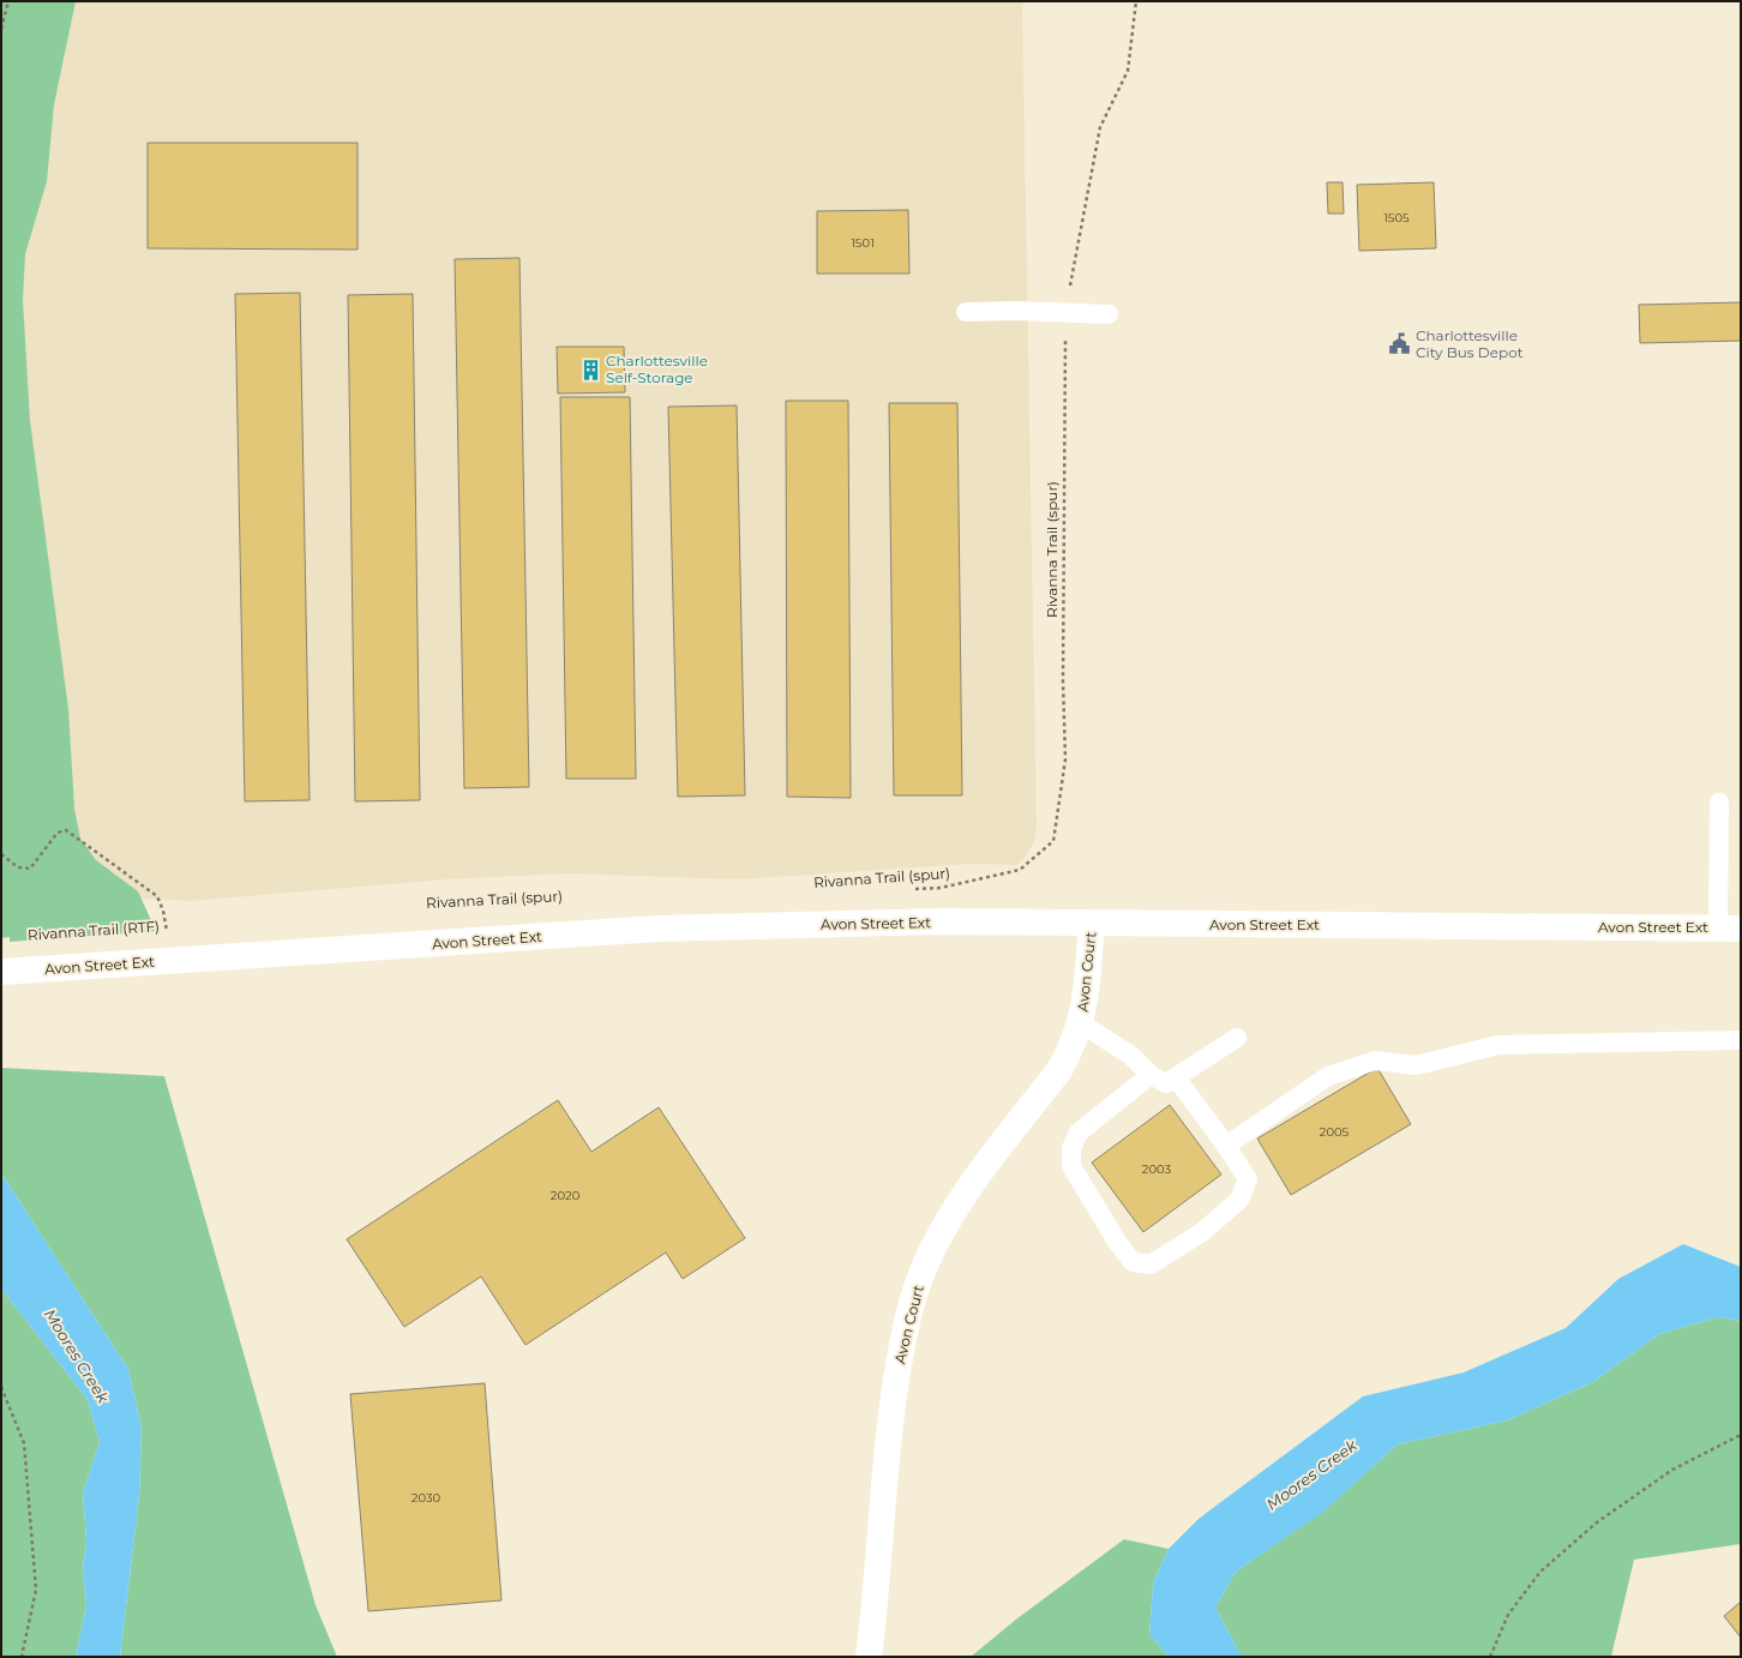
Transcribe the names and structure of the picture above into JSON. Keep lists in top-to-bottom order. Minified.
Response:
{"streets":{"main road":["Avon Street Ext","Avon Court"],"path":["Rivanna Trail (spur)","Rivanna Trail (RTF)"]},"crossings":[["Avon Street Ext","Avon Court"]],"water":["Moores Creek"],"places":{"public building":["Charlottesville City Bus Depot"],"building":["Charlottesville Self-Storage"]},"house_numbers":["1505","1501","2005","2003","2020","2030"]}
